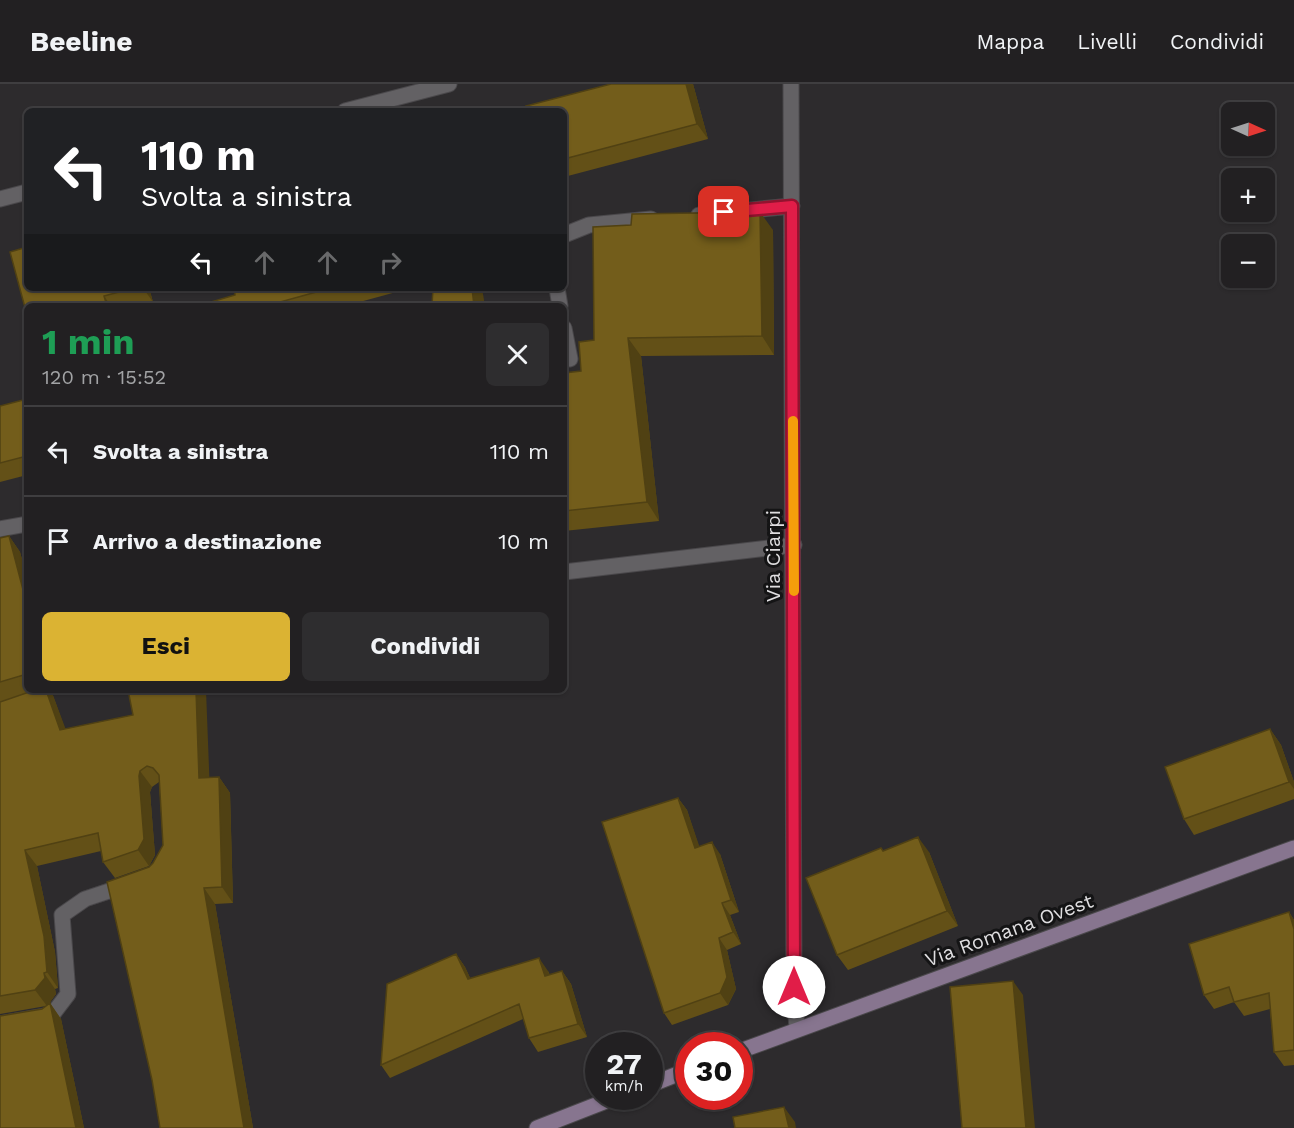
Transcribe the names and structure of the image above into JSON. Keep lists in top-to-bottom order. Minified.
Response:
{"streets":{"street":["Via Ciarpi","Via Romana Ovest"]},"crossings":[["Via Ciarpi","Via Romana Ovest"]],"north":"right","page":{"header":"Beeline","nav":["Mappa","Livelli","Condividi"],"map_buttons":["+","−"],"turn":["110 m","Svolta a sinistra"],"heading":["1 min","120 m · 15:52"],"list":[{"name":"Svolta a sinistra","value":"110 m"},{"name":"Arrivo a destinazione","value":"10 m"}],"buttons":["Esci","Condividi"],"speed":"27 km/h","limit":"30"}}
